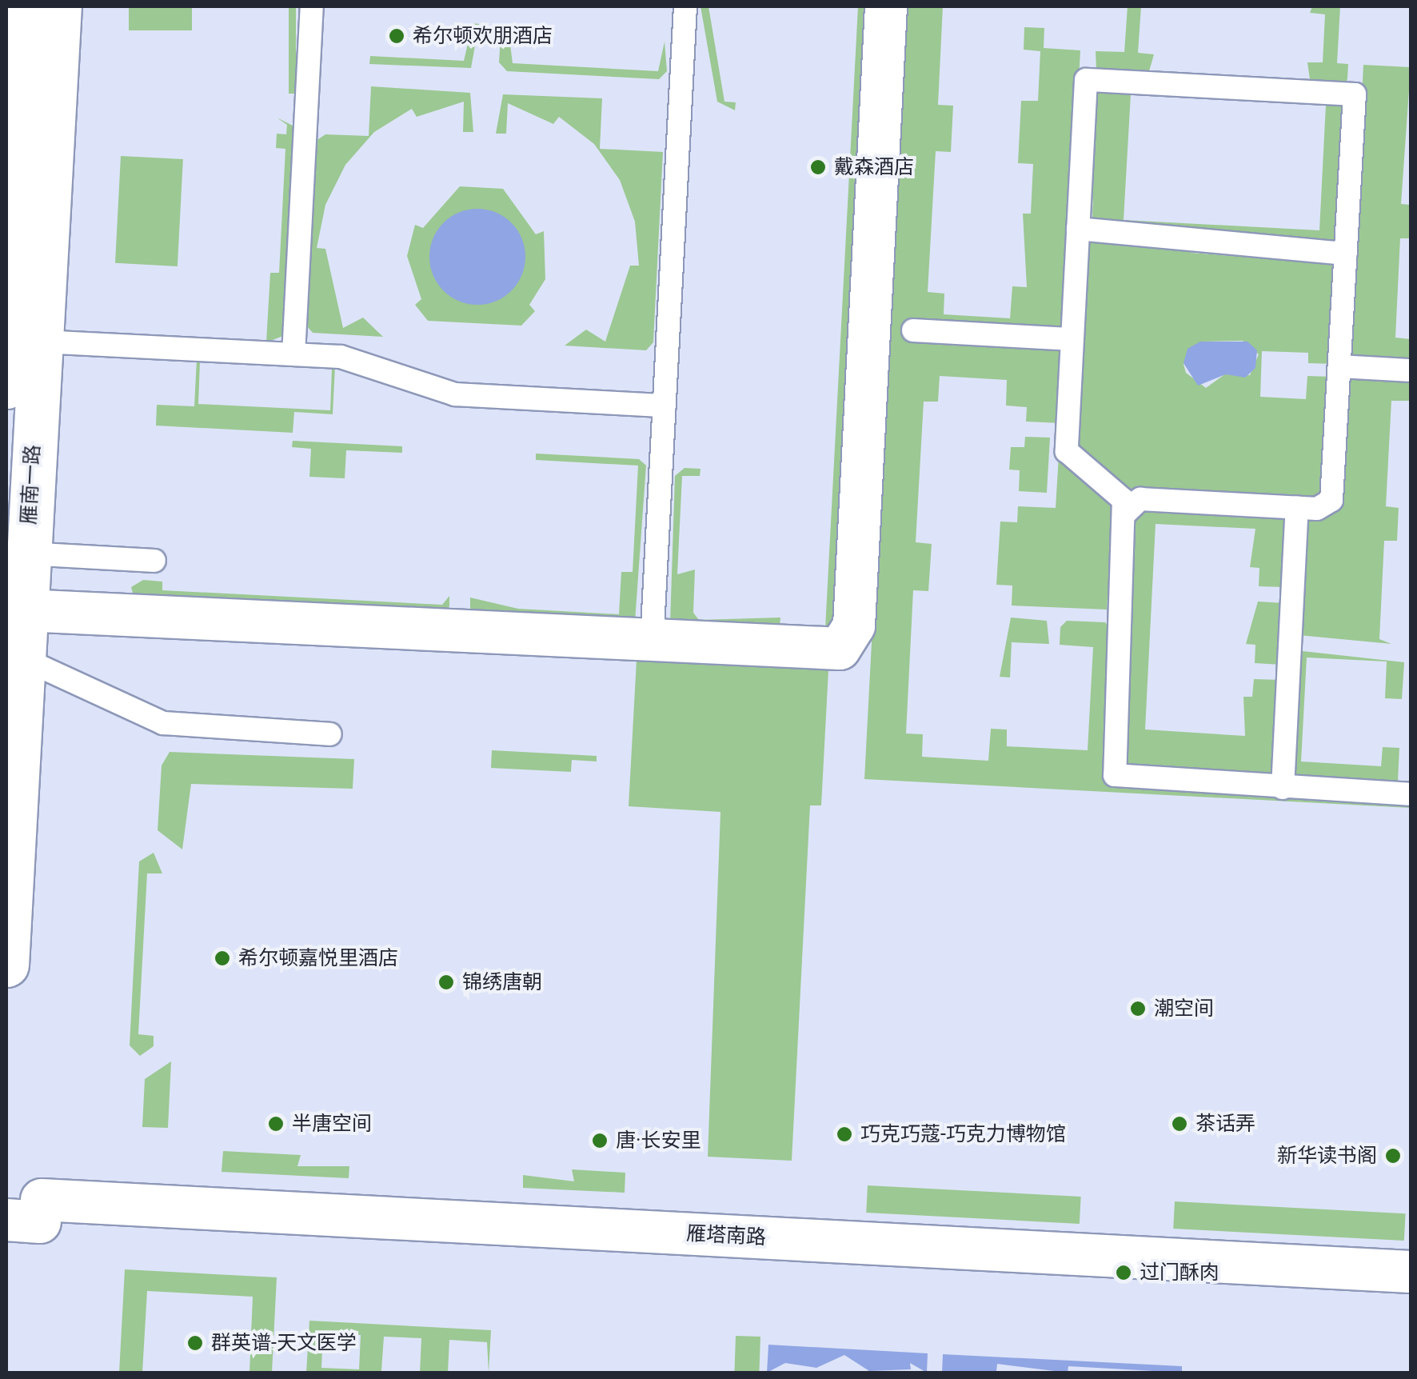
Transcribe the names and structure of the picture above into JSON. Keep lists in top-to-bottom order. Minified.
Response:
{"streets":{"main road":["雁南一路"],"street":["雁塔南路"]},"places":["希尔顿欢朋酒店","戴森酒店","希尔顿嘉悦里酒店","锦绣唐朝","潮空间","半唐空间","茶话弄","巧克巧蔻-巧克力博物馆","唐·长安里","新华读书阁","过门酥肉","群英谱-天文医学"]}
